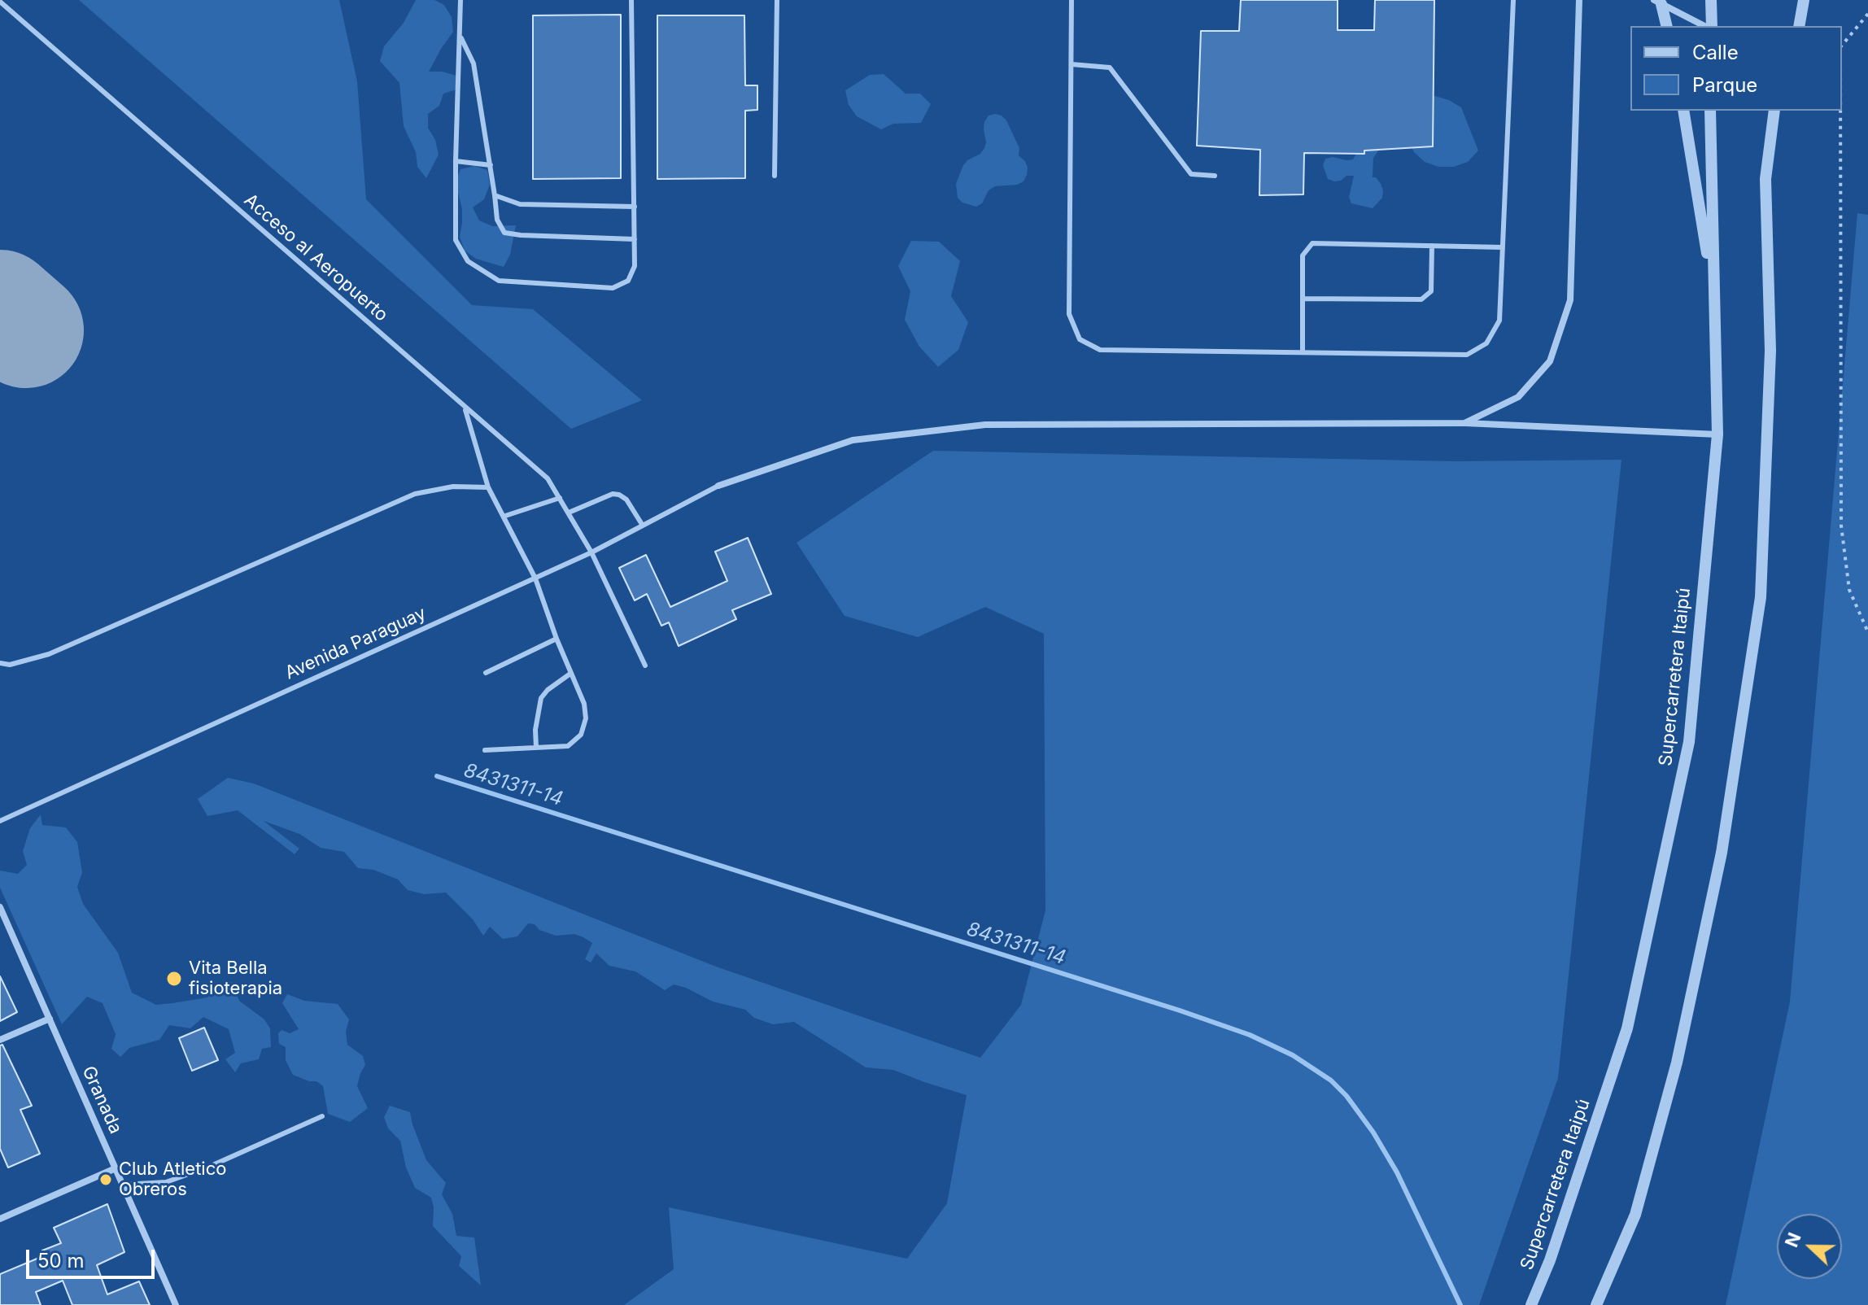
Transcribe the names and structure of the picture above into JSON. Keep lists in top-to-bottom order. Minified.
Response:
{"streets":{"street":["Supercarretera Itaipú","Granada"],"lane":["Acceso al Aeropuerto","Avenida Paraguay"]},"crossings":[["Acceso al Aeropuerto","Avenida Paraguay"]],"water":["8431311-14"],"places":["Vita Bella fisioterapia","Club Atletico Obreros"],"legend":["Calle","Parque"],"scale_bar":"50 m","north":"left"}
